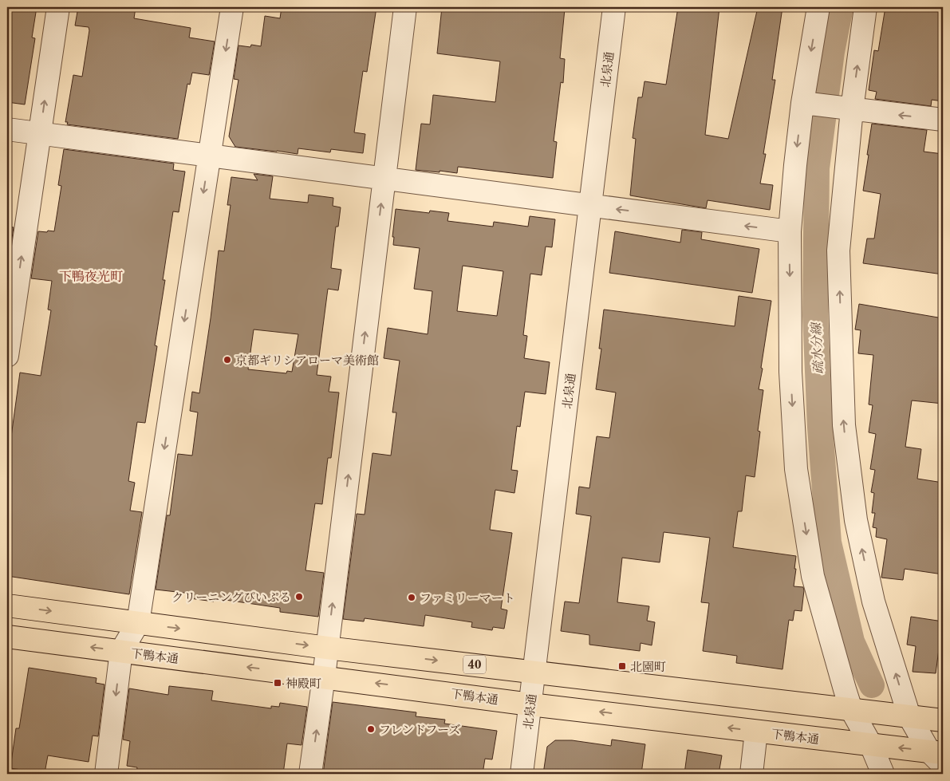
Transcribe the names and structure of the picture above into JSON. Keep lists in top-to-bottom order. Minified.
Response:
{"streets":{"main road":["下鴨本通","40"],"street":["北泉通"]},"crossings":[["北泉通","下鴨本通"],["北泉通","40"]],"districts":["下鴨夜光町"],"water":["疏水分線"],"places":{"other":["京都ギリシアローマ美術館","クリーニングぴいぷる","ファミリーマート","フレンドフーズ"],"transit":["北園町","神殿町"]}}
